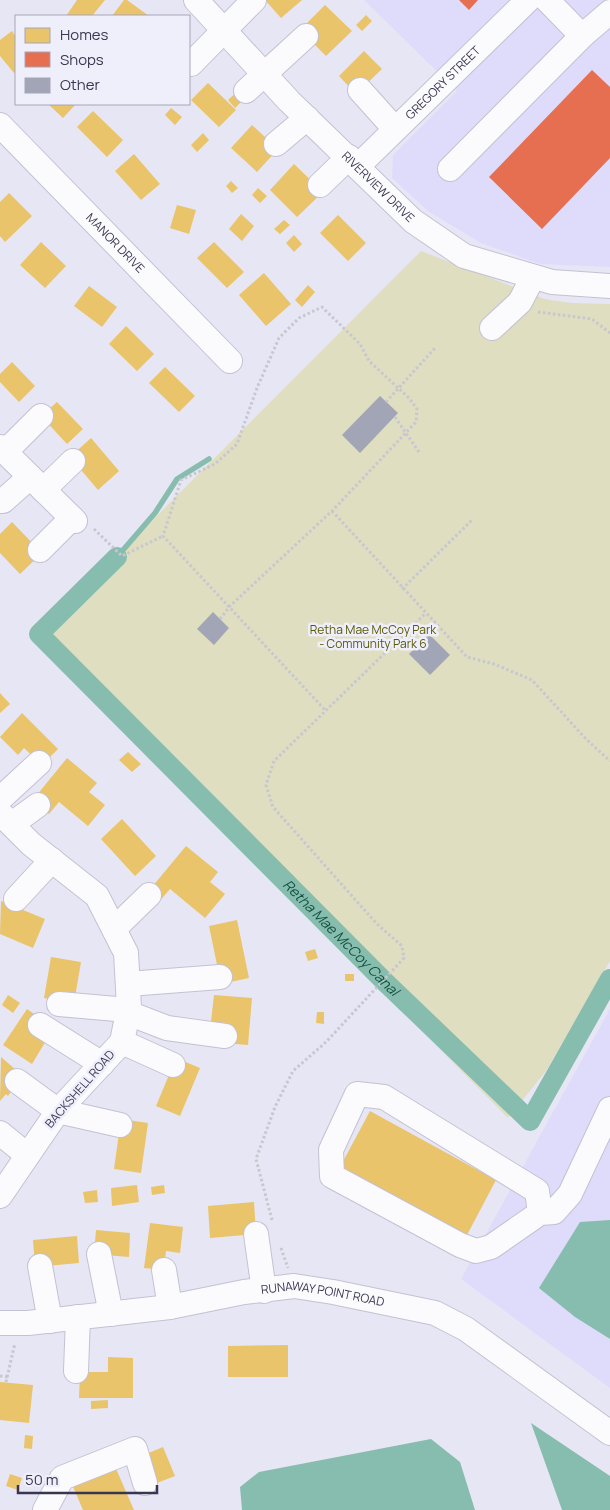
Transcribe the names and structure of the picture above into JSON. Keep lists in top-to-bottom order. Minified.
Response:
{"streets":{"street":["GREGORY STREET","RIVERVIEW DRIVE","MANOR DRIVE","BACKSHELL ROAD","RUNAWAY POINT ROAD"]},"crossings":[["GREGORY STREET","RIVERVIEW DRIVE"]],"water":["Retha Mae McCoy Canal"],"parks":["Retha Mae McCoy Park - Community Park 6"],"legend":["Homes","Shops","Other"],"scale_bar":"50 m"}
